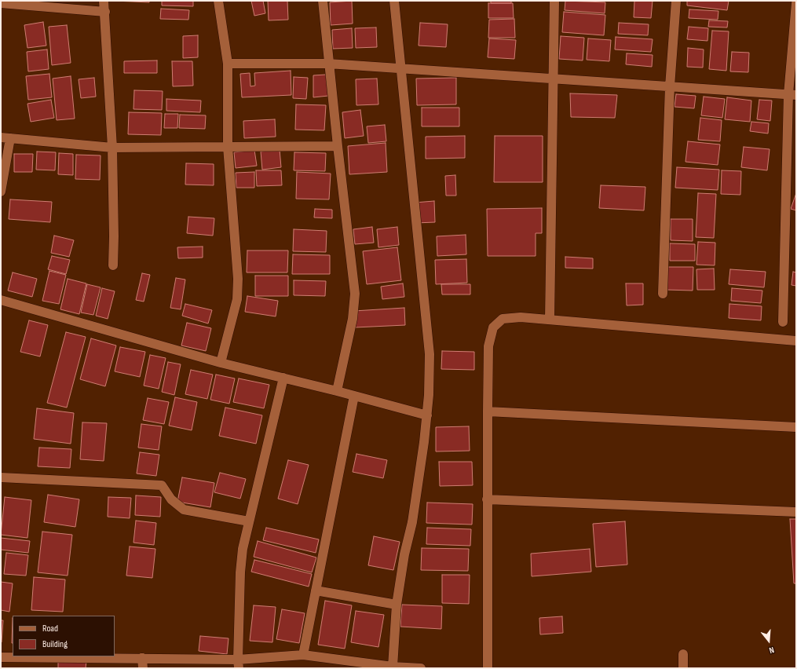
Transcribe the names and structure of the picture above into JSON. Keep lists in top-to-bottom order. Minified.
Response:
{"legend":["Road","Building"],"north":"bottom"}
